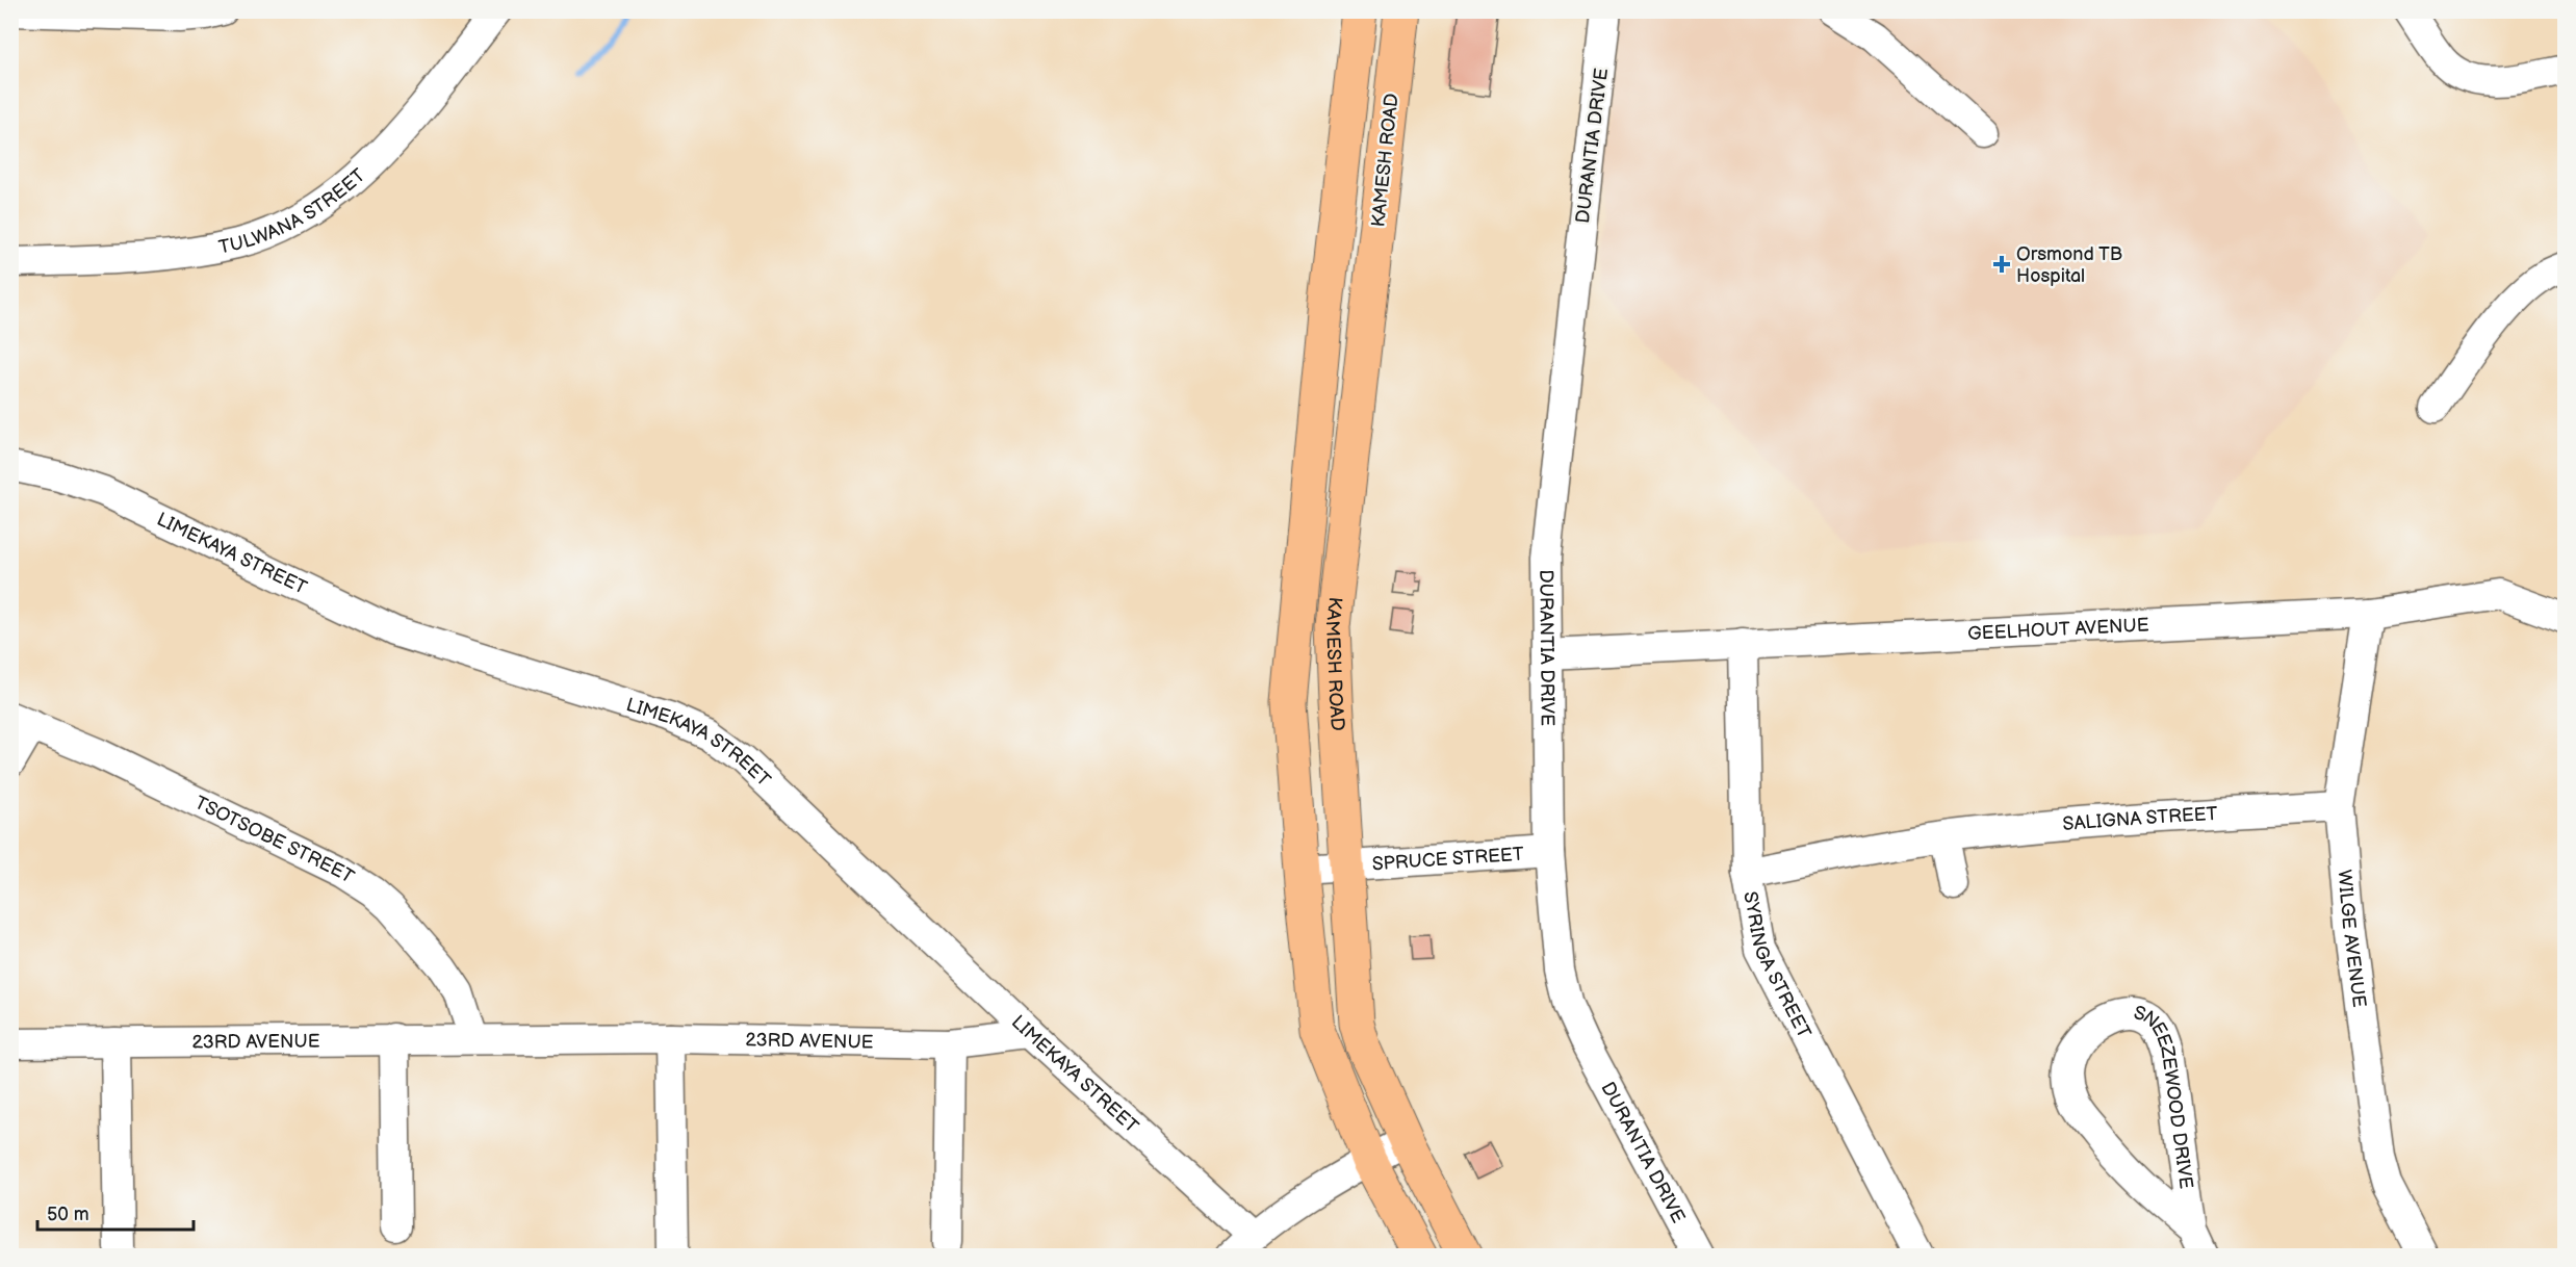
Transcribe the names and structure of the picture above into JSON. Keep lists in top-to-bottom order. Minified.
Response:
{"streets":{"main road":["KAMESH ROAD"],"street":["DURANTIA DRIVE","TULWANA STREET","LIMEKAYA STREET","GEELHOUT AVENUE","SALIGNA STREET","TSOTSOBE STREET","SPRUCE STREET","WILGE AVENUE","SYRINGA STREET","23RD AVENUE","SNEEZEWOOD DRIVE"]},"crossings":[["DURANTIA DRIVE","GEELHOUT AVENUE"],["DURANTIA DRIVE","SPRUCE STREET"],["KAMESH ROAD","SPRUCE STREET"],["LIMEKAYA STREET","23RD AVENUE"],["GEELHOUT AVENUE","WILGE AVENUE"],["GEELHOUT AVENUE","SYRINGA STREET"],["SALIGNA STREET","WILGE AVENUE"],["SALIGNA STREET","SYRINGA STREET"],["TSOTSOBE STREET","23RD AVENUE"]],"places":{"health":["Orsmond TB Hospital"]},"scale_bar":"50 m"}
